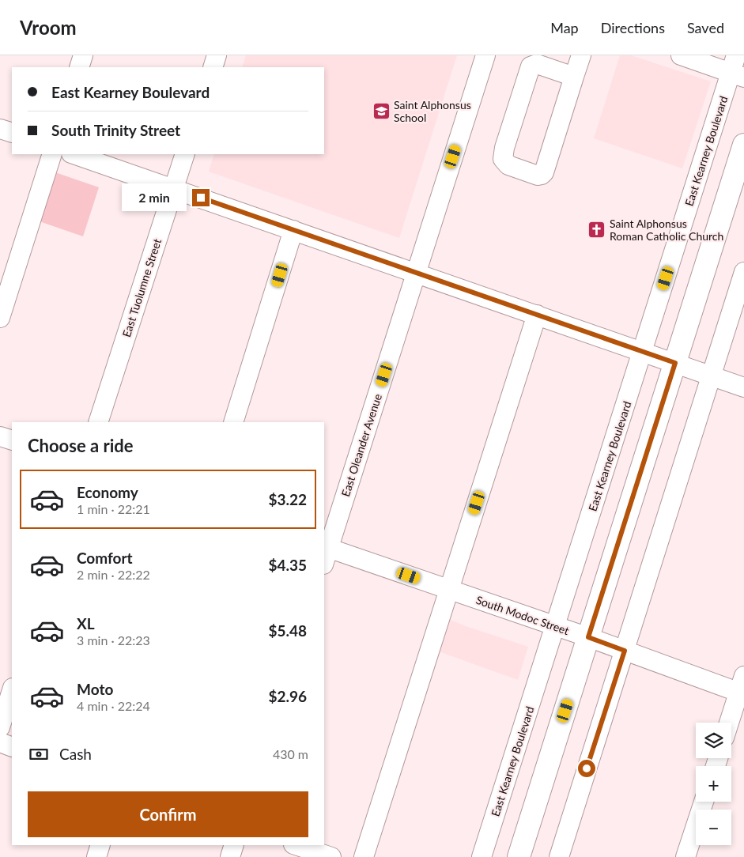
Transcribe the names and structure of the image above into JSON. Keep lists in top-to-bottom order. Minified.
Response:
{"streets":{"street":["East Kearney Boulevard","East Tuolumne Street","East Oleander Avenue","South Modoc Street"]},"crossings":[["East Kearney Boulevard","South Modoc Street"],["East Oleander Avenue","South Modoc Street"]],"places":{"school or university":["Saint Alphonsus School"],"church":["Saint Alphonsus Roman Catholic Church"]},"page":{"header":"Vroom","nav":["Map","Directions","Saved"],"banner":["East Kearney Boulevard","South Trinity Street"],"bubble":"2 min","heading":"Choose a ride","list":[{"name":"Economy","note":"1 min · 22:21","value":"$3.22"},{"name":"Comfort","note":"2 min · 22:22","value":"$4.35"},{"name":"XL","note":"3 min · 22:23","value":"$5.48"},{"name":"Moto","note":"4 min · 22:24","value":"$2.96"}],"map_buttons":["+","−"],"pay":["Cash","430 m"],"buttons":"Confirm"}}
